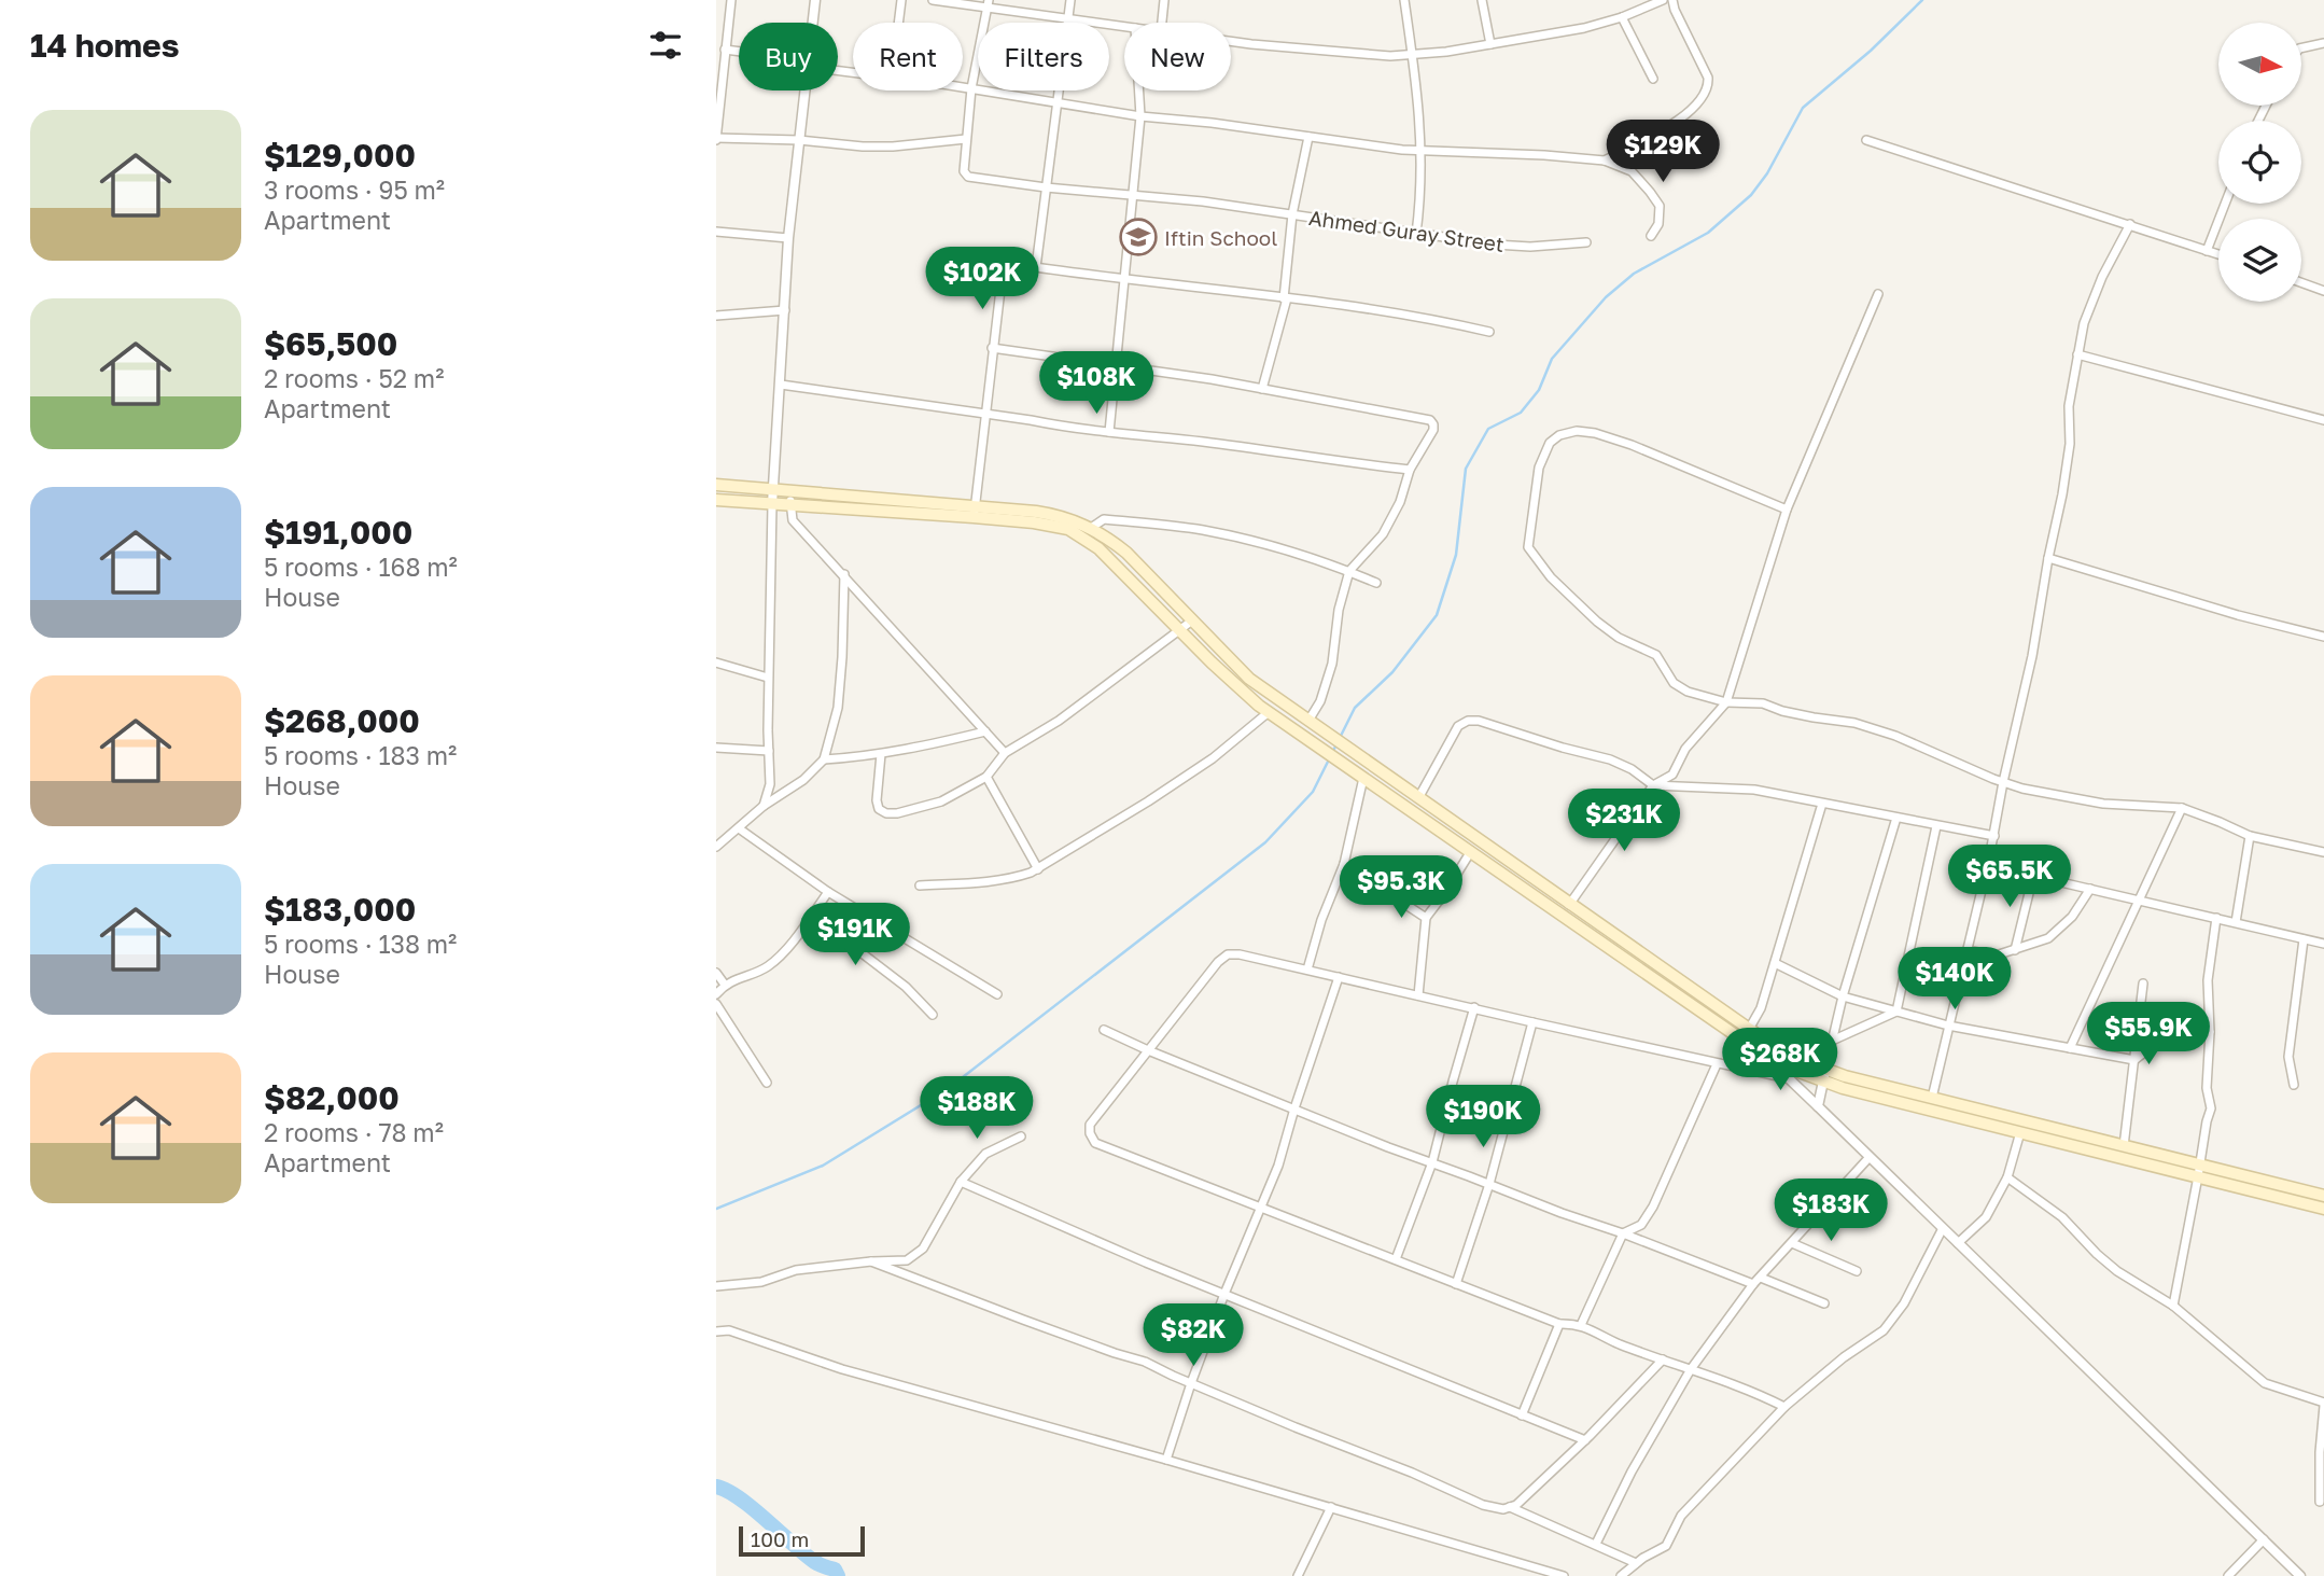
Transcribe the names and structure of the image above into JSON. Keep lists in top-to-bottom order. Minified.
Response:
{"streets":{"street":["Ahmed Guray Street"]},"places":{"school or university":["Iftin School"]},"scale_bar":"100 m","north":"right","page":{"heading":"14 homes","chip":["Buy","Rent","Filters","New"],"list":[{"name":"$129,000","note":"3 rooms · 95 m² · Apartment"},{"name":"$65,500","note":"2 rooms · 52 m² · Apartment"},{"name":"$191,000","note":"5 rooms · 168 m² · House"},{"name":"$268,000","note":"5 rooms · 183 m² · House"},{"name":"$183,000","note":"5 rooms · 138 m² · House"},{"name":"$82,000","note":"2 rooms · 78 m² · Apartment"}],"price":["$129K","$102K","$108K","$231K","$65.5K","$95.3K","$191K","$140K","$55.9K","$268K","$188K","$190K","$183K","$82K"],"scale":"100 m"}}
